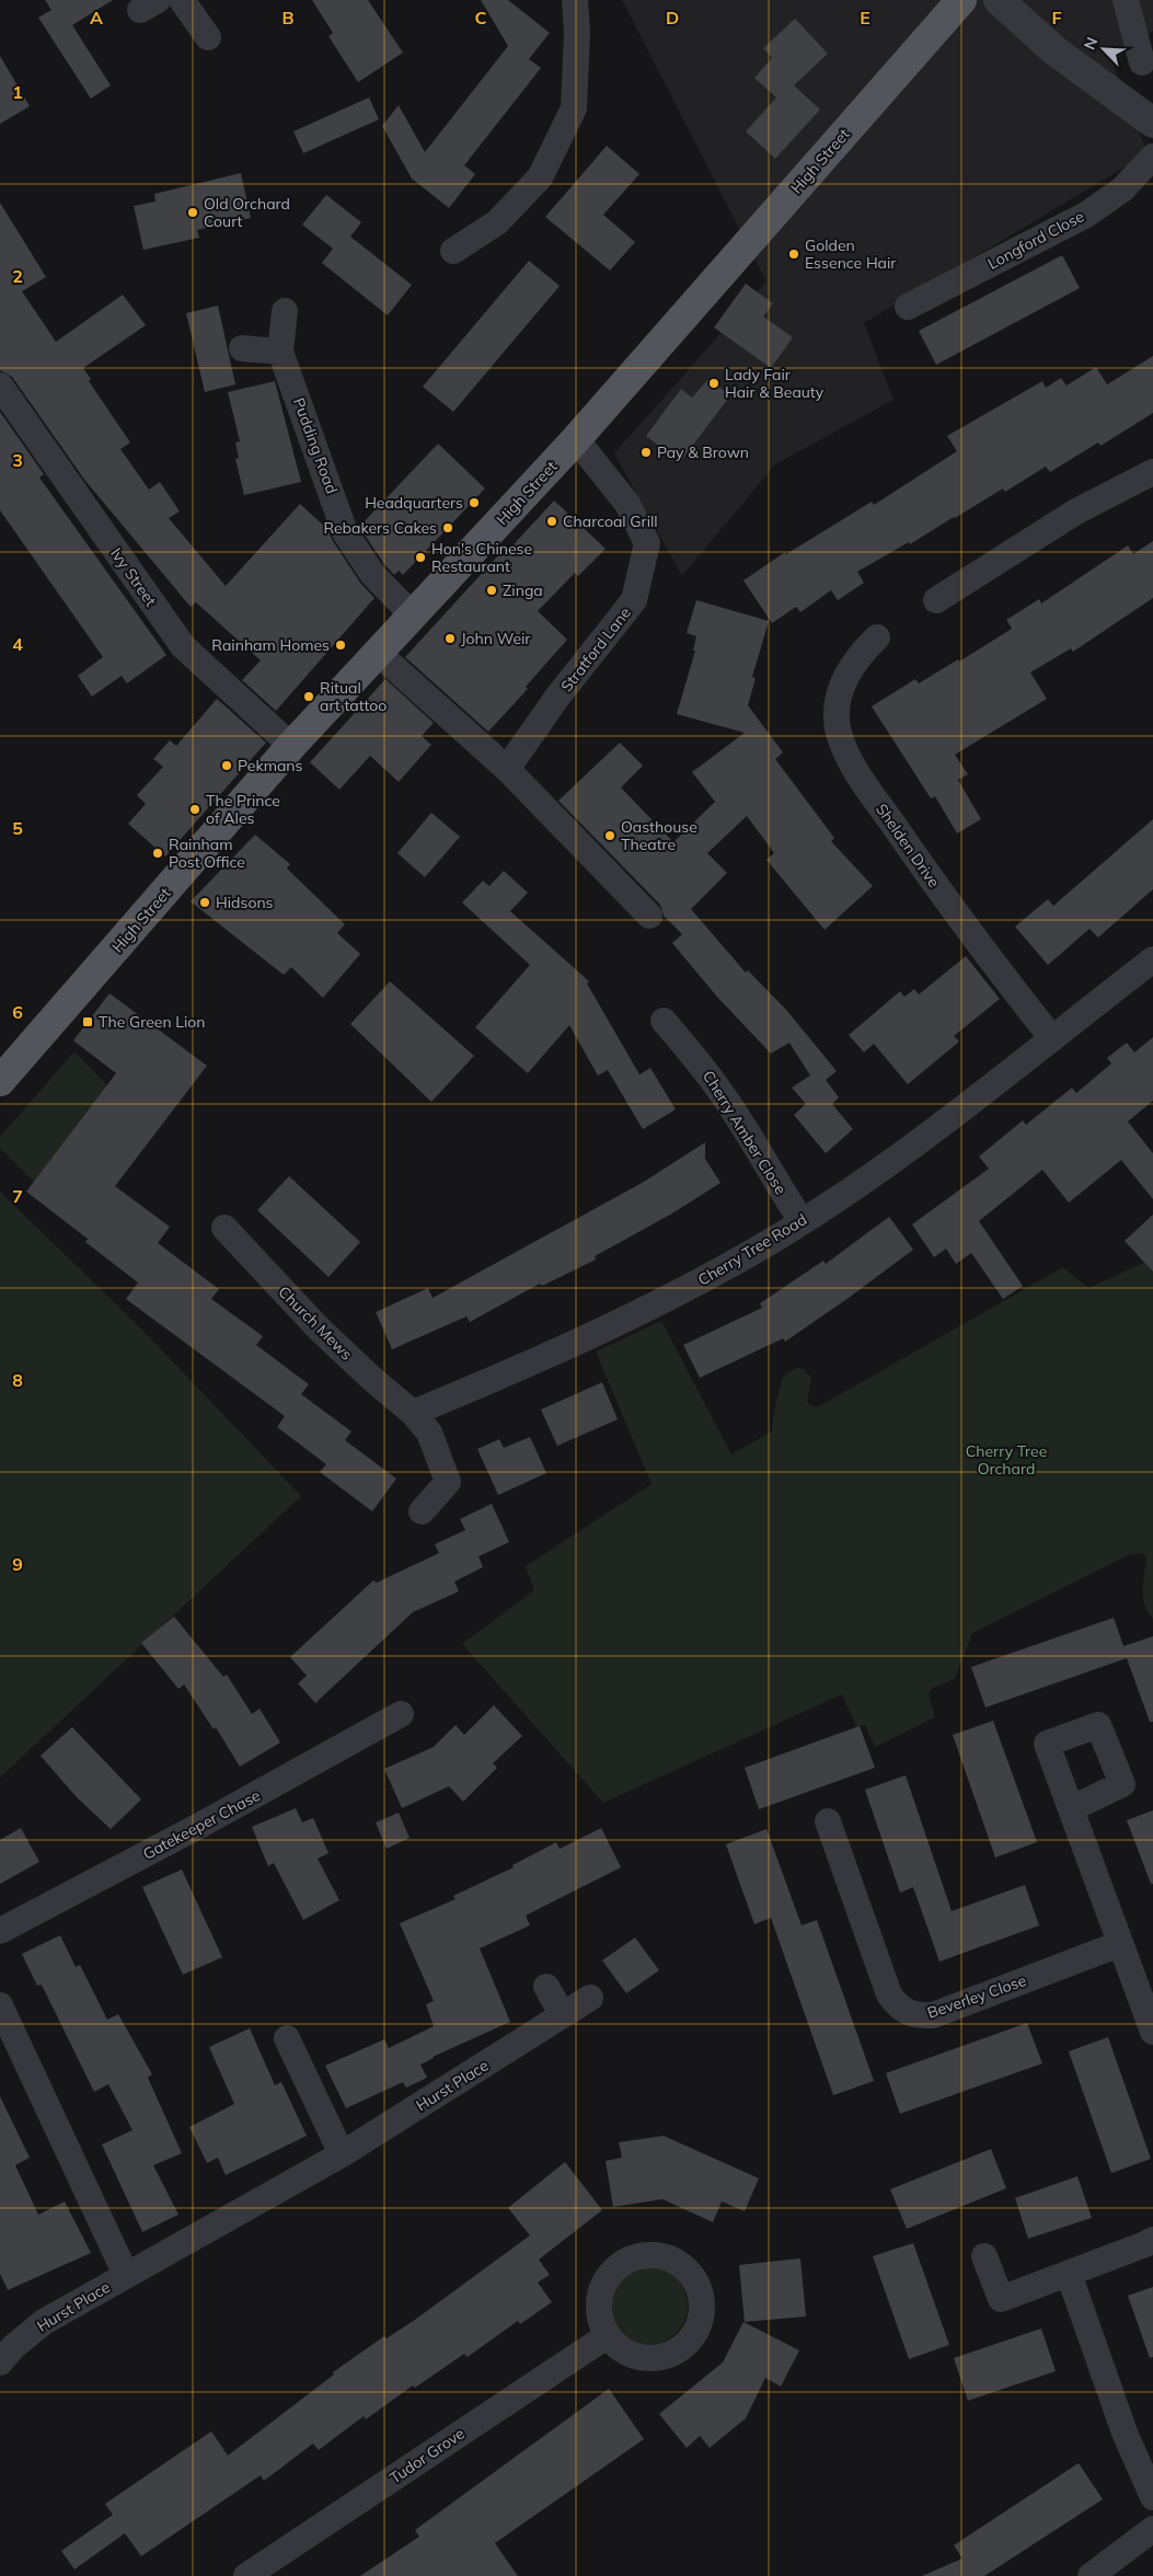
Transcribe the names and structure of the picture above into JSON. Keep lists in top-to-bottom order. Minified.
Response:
{"streets":{"main road":["High Street"],"street":["Longford Close","Pudding Road","Ivy Street","Stratford Lane","Shelden Drive","Cherry Amber Close","Cherry Tree Road","Church Mews","Gatekeeper Chase","Beverley Close","Hurst Place","Tudor Grove"]},"crossings":[["High Street","Pudding Road"],["High Street","Ivy Street"],["High Street","Stratford Lane"],["Shelden Drive","Cherry Tree Road"],["Cherry Amber Close","Cherry Tree Road"],["Cherry Tree Road","Church Mews"]],"parks":["Cherry Tree Orchard"],"places":{"other":["Old Orchard Court","Golden Essence Hair","Lady Fair Hair & Beauty","Pay & Brown","Headquarters","Charcoal Grill","Rebakers Cakes","Hon's Chinese Restaurant","Zinga","John Weir","Rainham Homes","Ritual art tattoo","Pekmans","The Prince of Ales","Oasthouse Theatre","Rainham Post Office","Hidsons"],"transit":["The Green Lion"]},"north":"top left","grid":{"columns":["A","B","C","D","E","F"],"rows":["1","2","3","4","5","6","7","8","9"]}}
